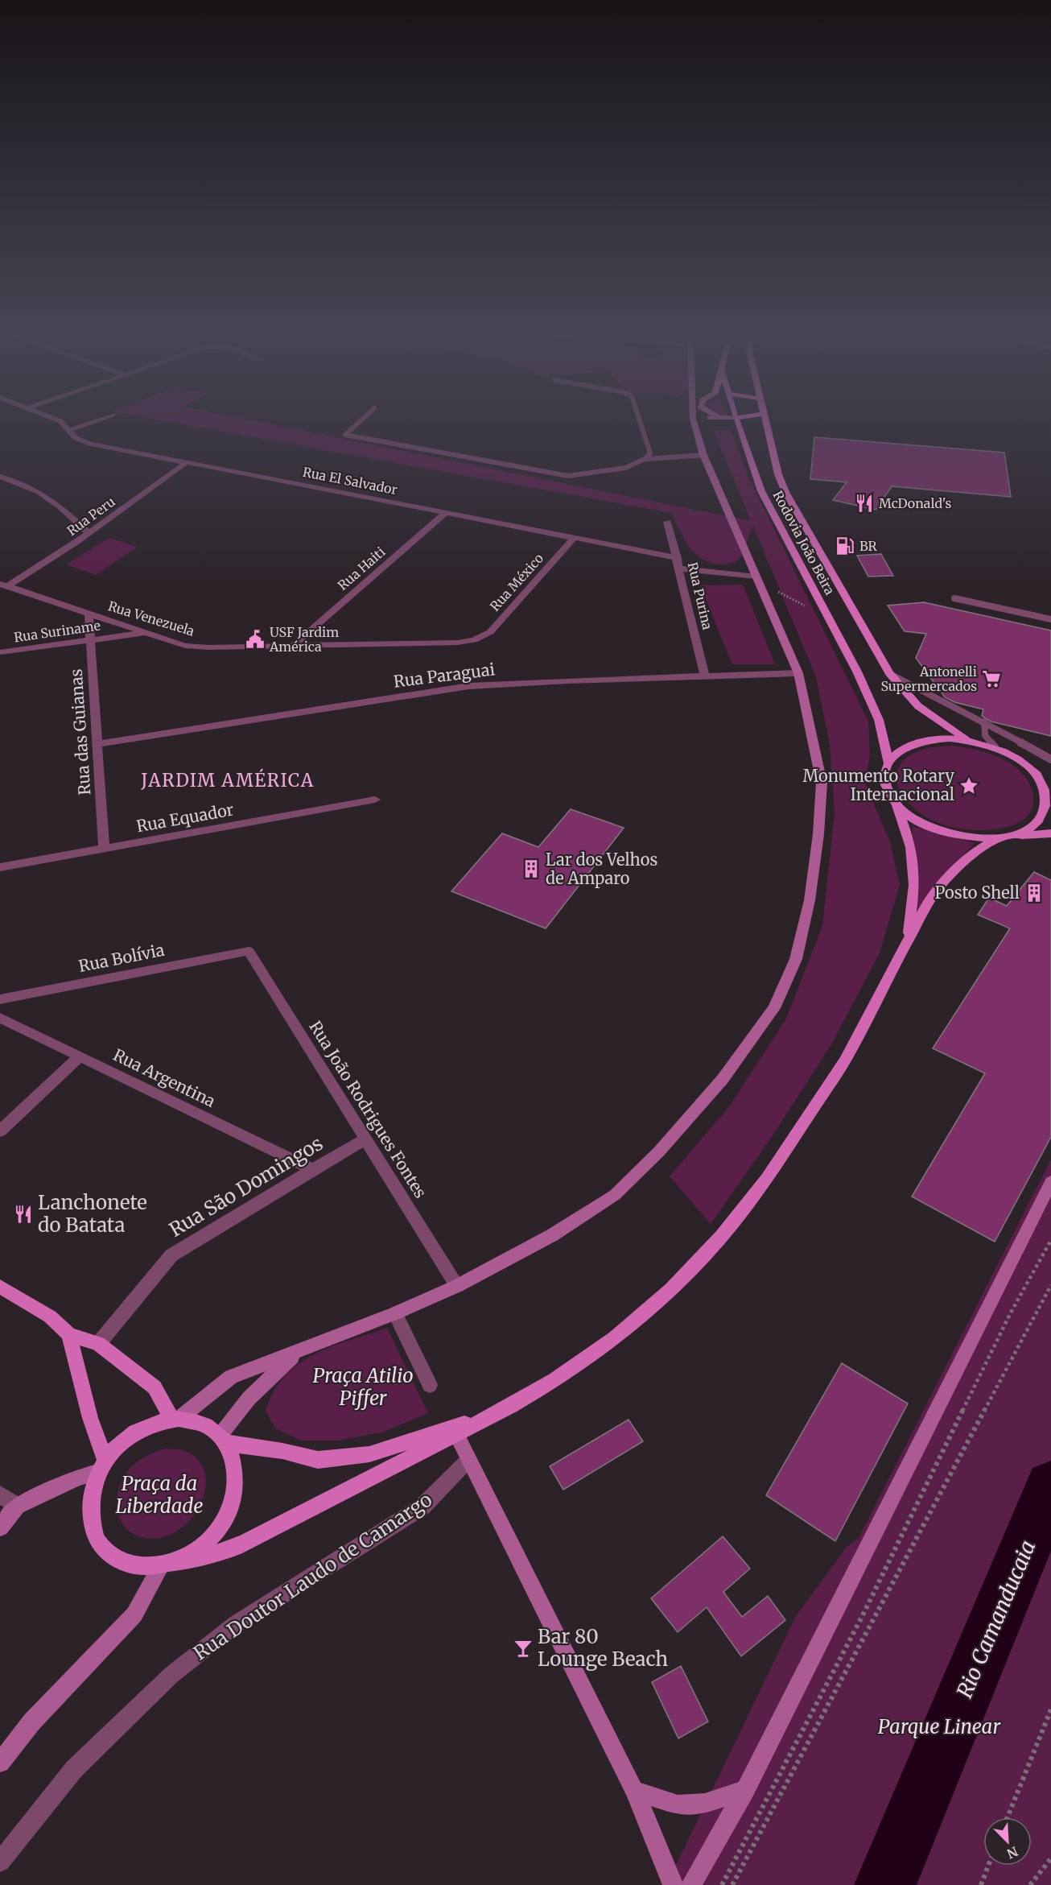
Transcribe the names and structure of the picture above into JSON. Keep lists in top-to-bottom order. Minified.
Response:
{"streets":{"main road":["Rodovia João Beira"],"street":["Rua El Salvador","Rua Peru","Rua Haiti","Rua México","Rua Purina","Rua Venezuela","Rua Suriname","Rua Paraguai","Rua das Guianas","Rua Equador","Rua Bolívia","Rua Argentina","Rua João Rodrigues Fontes","Rua São Domingos","Rua Doutor Laudo de Camargo"]},"crossings":[["Rua El Salvador","Rua Peru"],["Rua El Salvador","Rua Haiti"],["Rua El Salvador","Rua México"],["Rua El Salvador","Rua Purina"],["Rua Peru","Rua Venezuela"],["Rua Haiti","Rua Venezuela"],["Rua México","Rua Venezuela"],["Rua Purina","Rua Paraguai"],["Rua Venezuela","Rua Suriname"],["Rua Venezuela","Rua das Guianas"],["Rua Suriname","Rua das Guianas"],["Rua Paraguai","Rua das Guianas"],["Rua das Guianas","Rua Equador"],["Rua Bolívia","Rua João Rodrigues Fontes"],["Rua Argentina","Rua São Domingos"],["Rua João Rodrigues Fontes","Rua São Domingos"]],"districts":["JARDIM AMÉRICA"],"water":["Rio Camanducaia"],"parks":["Praça Atilio Piffer","Praça da Liberdade","Parque Linear"],"places":{"restaurant":["McDonald's","Lanchonete do Batata"],"fuel station":["BR"],"public building":["USF Jardim América"],"supermarket":["Antonelli Supermercados"],"place":["Monumento Rotary Internacional"],"building":["Lar dos Velhos de Amparo","Posto Shell"],"bar":["Bar 80 Lounge Beach"]},"north":"bottom right"}
